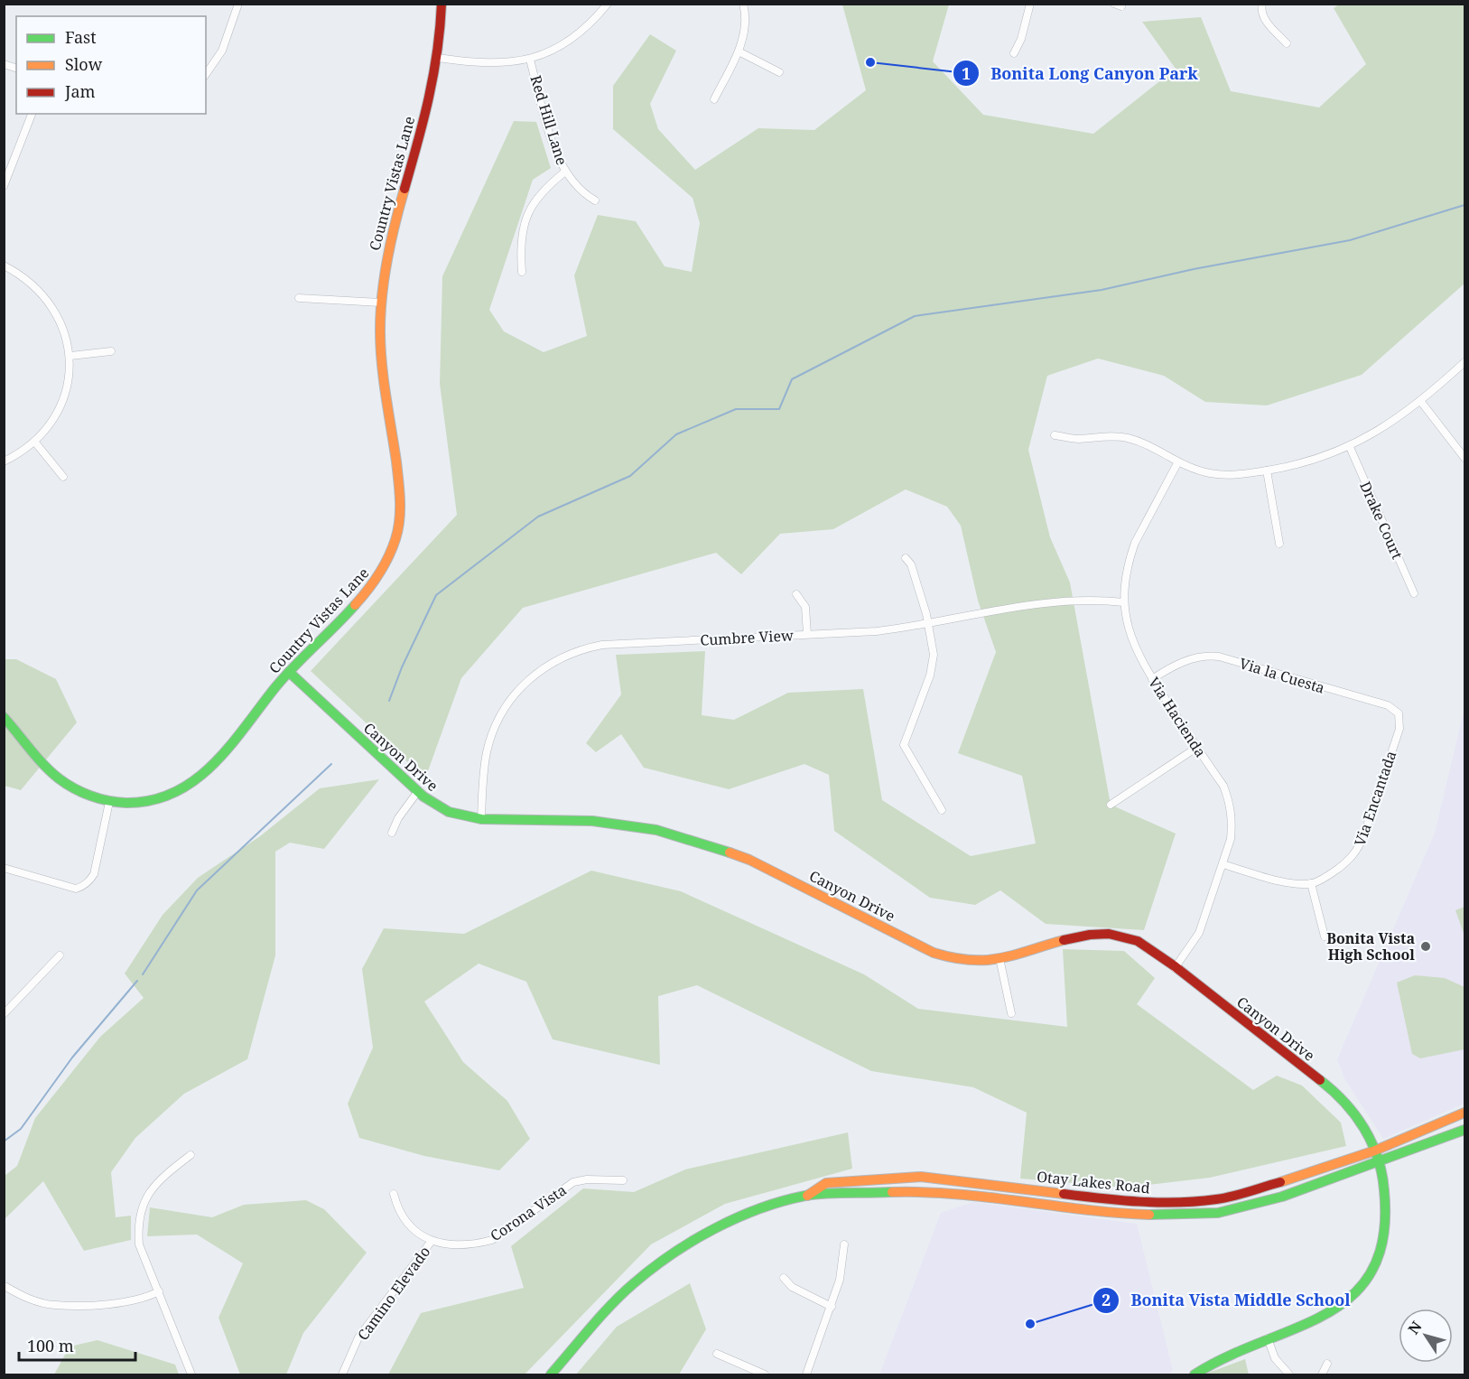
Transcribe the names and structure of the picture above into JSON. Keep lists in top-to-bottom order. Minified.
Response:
{"streets":{"street":["Red Hill Lane","Country Vistas Lane","Drake Court","Cumbre View","Via la Cuesta","Via Hacienda","Canyon Drive","Via Encantada","Otay Lakes Road","Corona Vista","Camino Elevado"]},"crossings":[["Country Vistas Lane","Canyon Drive"],["Cumbre View","Via Hacienda"],["Cumbre View","Canyon Drive"],["Via la Cuesta","Via Hacienda"],["Via la Cuesta","Via Encantada"],["Via Hacienda","Canyon Drive"],["Canyon Drive","Otay Lakes Road"],["Corona Vista","Camino Elevado"]],"places":["Bonita Long Canyon Park","Bonita Vista High School","Bonita Vista Middle School"],"legend":["Fast","Slow","Jam"],"scale_bar":"100 m","north":"top left"}
